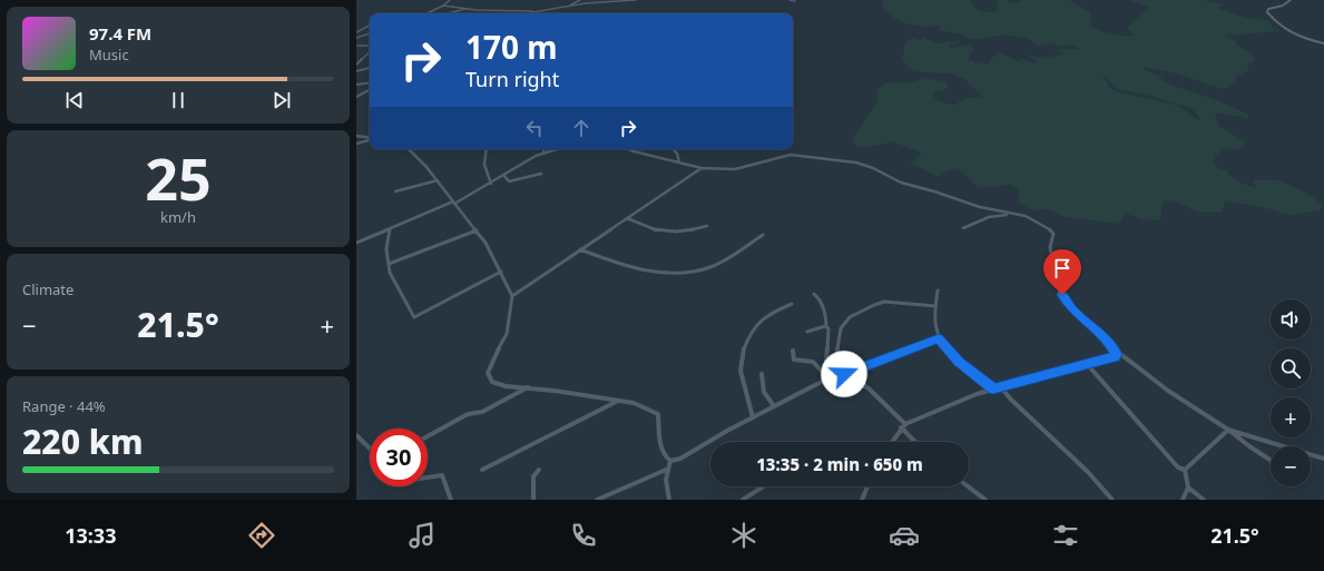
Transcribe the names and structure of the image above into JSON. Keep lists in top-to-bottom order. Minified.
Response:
{"page":{"turn":["170 m","Turn right"],"song":["97.4 FM","Music"],"tile":[["25","km/h"],"Climate",["Range · 44%","220 km"]],"map_buttons":["+","−"],"heat":["−","21.5°","+"],"limit":"30","trip":"13:35 · 2 min · 650 m","tabs":["13:33","21.5°"]}}
